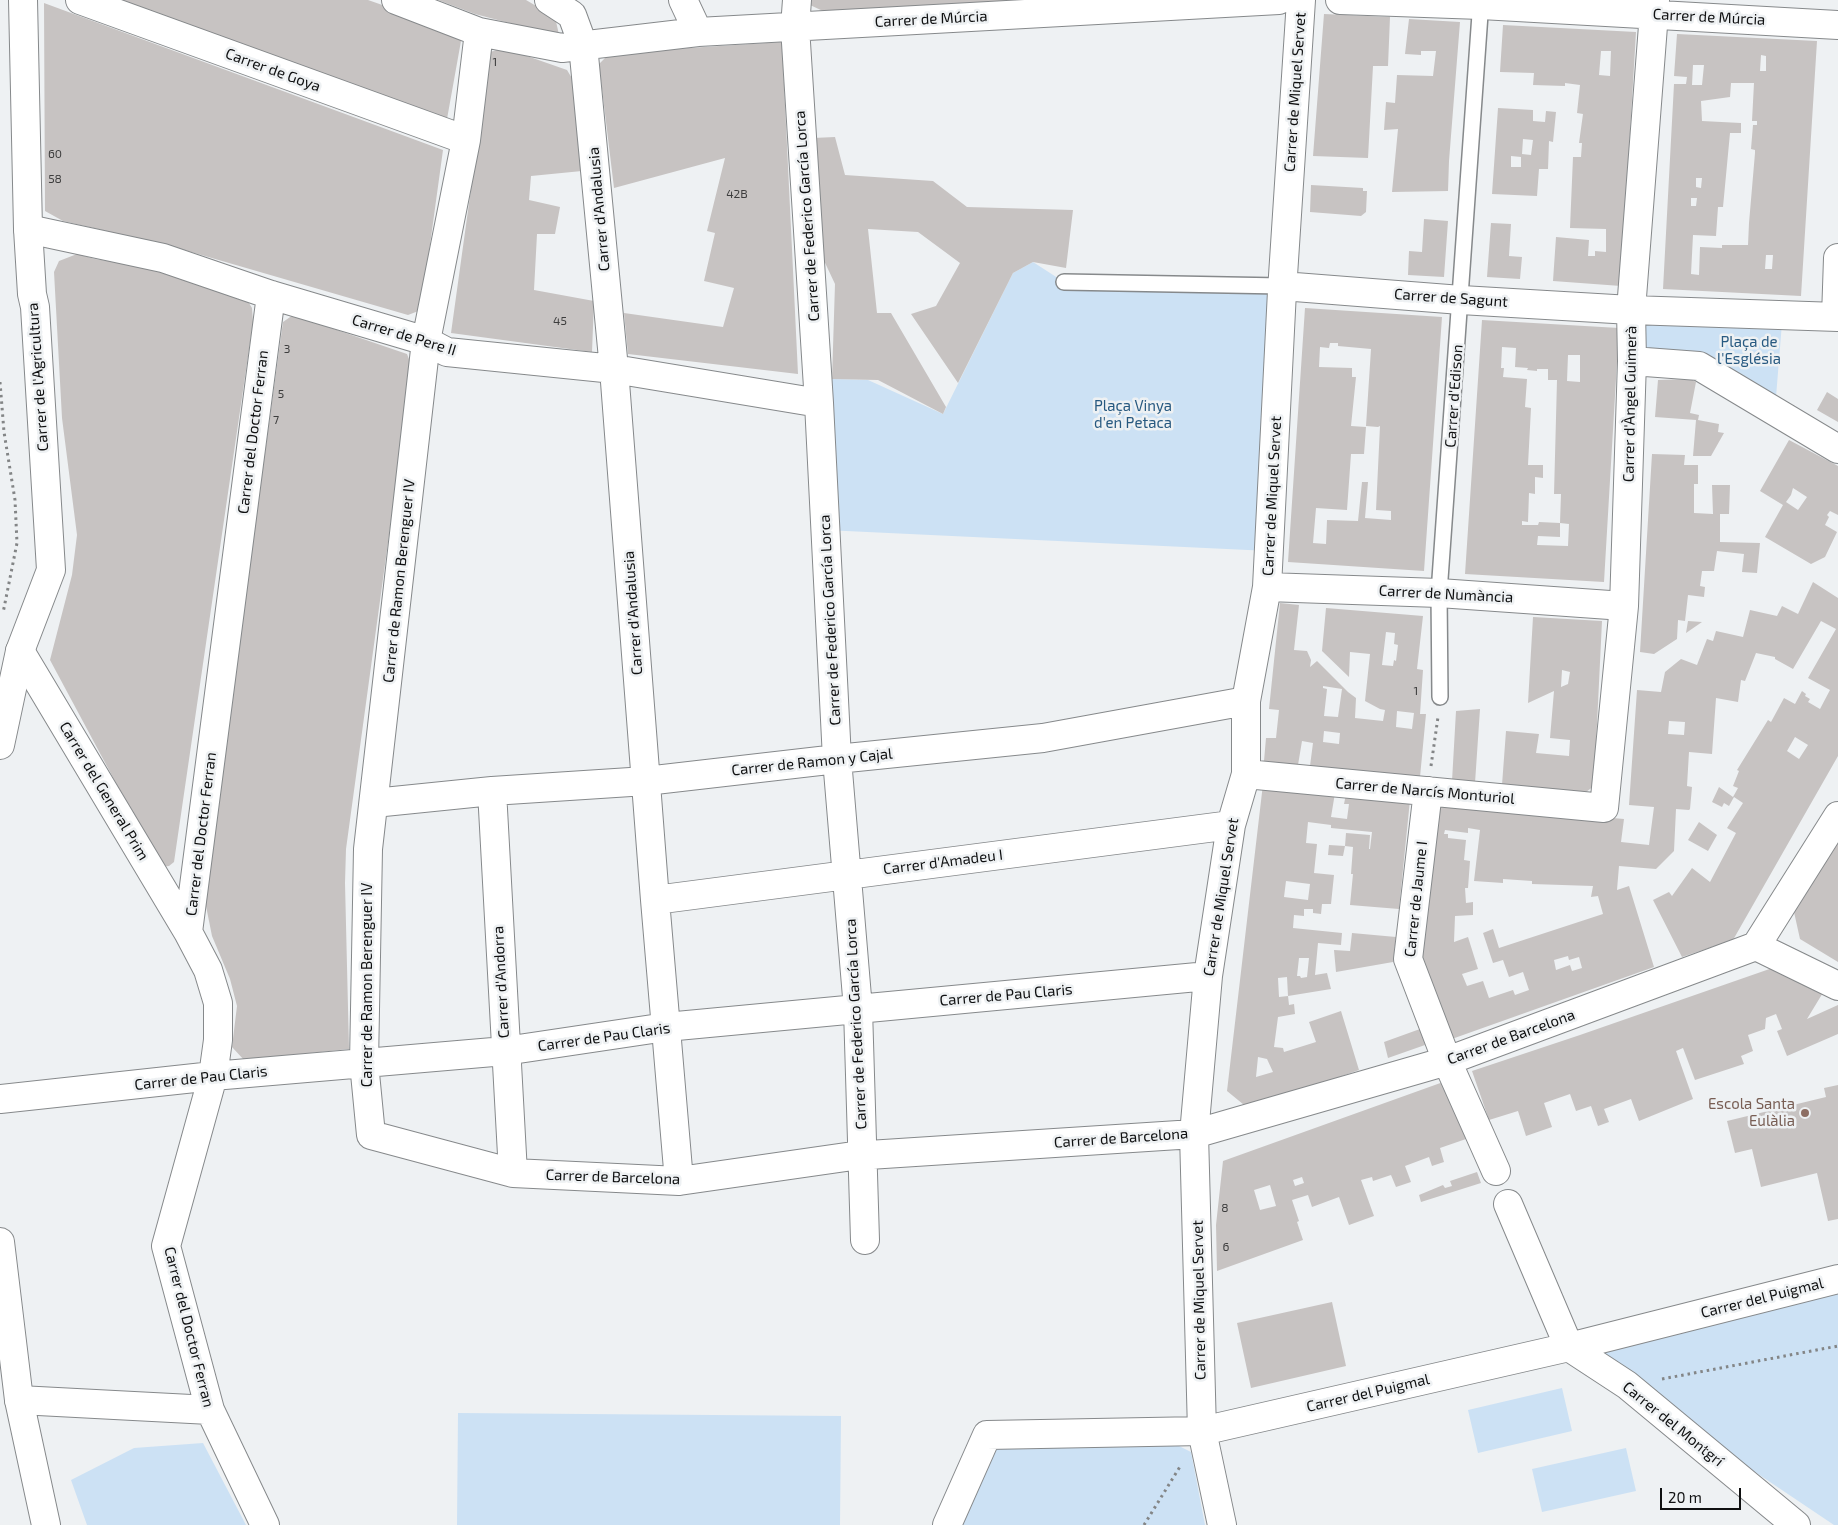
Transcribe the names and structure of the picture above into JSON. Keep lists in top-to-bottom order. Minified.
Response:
{"streets":{"street":["Carrer de Múrcia","Carrer de Goya","Carrer de Miquel Servet","Carrer d'Andalusia","Carrer de Federico García Lorca","Carrer de Sagunt","Carrer de Pere II","Carrer de l'Agricultura","Carrer d'Àngel Guimerà","Carrer del Doctor Ferran","Carrer de Ramon Berenguer IV","Carrer de Numància","Carrer de Ramon y Cajal","Carrer del General Prim","Carrer de Narcís Monturiol","Carrer d'Amadeu I","Carrer de Jaume I","Carrer d'Andorra","Carrer de Pau Claris","Carrer de Barcelona","Carrer del Puigmal","Carrer del Montgrí"],"lane":["Carrer d'Edison"]},"crossings":[["Carrer de Múrcia","Carrer d'Andalusia"],["Carrer de Múrcia","Carrer de Federico García Lorca"],["Carrer de Múrcia","Carrer d'Edison"],["Carrer de Múrcia","Carrer d'Àngel Guimerà"],["Carrer de Múrcia","Carrer de Ramon Berenguer IV"],["Carrer de Goya","Carrer de Ramon Berenguer IV"],["Carrer de Miquel Servet","Carrer de Sagunt"],["Carrer de Miquel Servet","Carrer de Numància"],["Carrer de Miquel Servet","Carrer de Ramon y Cajal"],["Carrer de Miquel Servet","Carrer de Narcís Monturiol"],["Carrer de Miquel Servet","Carrer d'Amadeu I"],["Carrer de Miquel Servet","Carrer de Pau Claris"],["Carrer de Miquel Servet","Carrer de Barcelona"],["Carrer de Miquel Servet","Carrer del Puigmal"],["Carrer d'Andalusia","Carrer de Pere II"],["Carrer d'Andalusia","Carrer de Ramon y Cajal"],["Carrer d'Andalusia","Carrer d'Amadeu I"],["Carrer d'Andalusia","Carrer de Pau Claris"],["Carrer d'Andalusia","Carrer de Barcelona"],["Carrer de Federico García Lorca","Carrer de Pere II"],["Carrer de Federico García Lorca","Carrer de Ramon y Cajal"],["Carrer de Federico García Lorca","Carrer d'Amadeu I"],["Carrer de Federico García Lorca","Carrer de Pau Claris"],["Carrer de Federico García Lorca","Carrer de Barcelona"],["Carrer de Sagunt","Carrer d'Edison"],["Carrer de Sagunt","Carrer d'Àngel Guimerà"],["Carrer de Pere II","Carrer de l'Agricultura"],["Carrer de Pere II","Carrer del Doctor Ferran"],["Carrer de Pere II","Carrer de Ramon Berenguer IV"],["Carrer de l'Agricultura","Carrer del General Prim"],["Carrer d'Edison","Carrer de Numància"],["Carrer d'Àngel Guimerà","Carrer de Numància"],["Carrer d'Àngel Guimerà","Carrer de Narcís Monturiol"],["Carrer del Doctor Ferran","Carrer del General Prim"],["Carrer del Doctor Ferran","Carrer de Pau Claris"],["Carrer de Ramon Berenguer IV","Carrer de Ramon y Cajal"],["Carrer de Ramon Berenguer IV","Carrer de Pau Claris"],["Carrer de Ramon Berenguer IV","Carrer de Barcelona"],["Carrer de Ramon y Cajal","Carrer d'Andorra"],["Carrer de Narcís Monturiol","Carrer de Jaume I"],["Carrer de Jaume I","Carrer de Barcelona"],["Carrer d'Andorra","Carrer de Pau Claris"],["Carrer d'Andorra","Carrer de Barcelona"],["Carrer del Puigmal","Carrer del Montgrí"]],"parks":["Plaça de l'Església","Plaça Vinya d'en Petaca"],"places":["Escola Santa Eulàlia"],"house_numbers":["1","60","58","42B","45","3","5","7","1","8","6"],"scale_bar":"20 m"}
